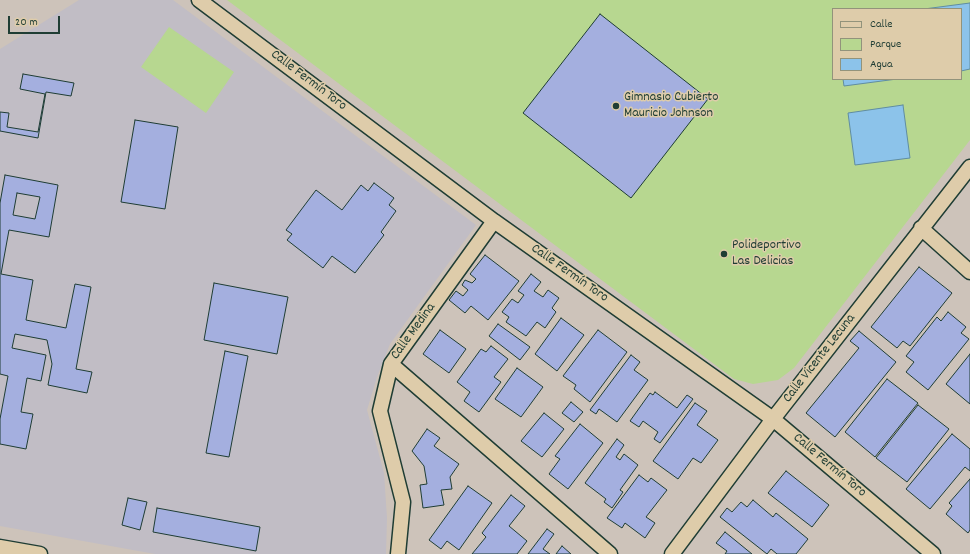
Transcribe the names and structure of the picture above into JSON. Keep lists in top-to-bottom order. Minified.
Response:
{"streets":{"street":["Calle Fermín Toro","Calle Medina","Calle Vicente Lecuna"]},"crossings":[["Calle Fermín Toro","Calle Medina"],["Calle Fermín Toro","Calle Vicente Lecuna"]],"places":["Gimnasio Cubierto Mauricio Johnson","Polideportivo Las Delicias"],"legend":["Calle","Parque","Agua"],"scale_bar":"20 m"}
